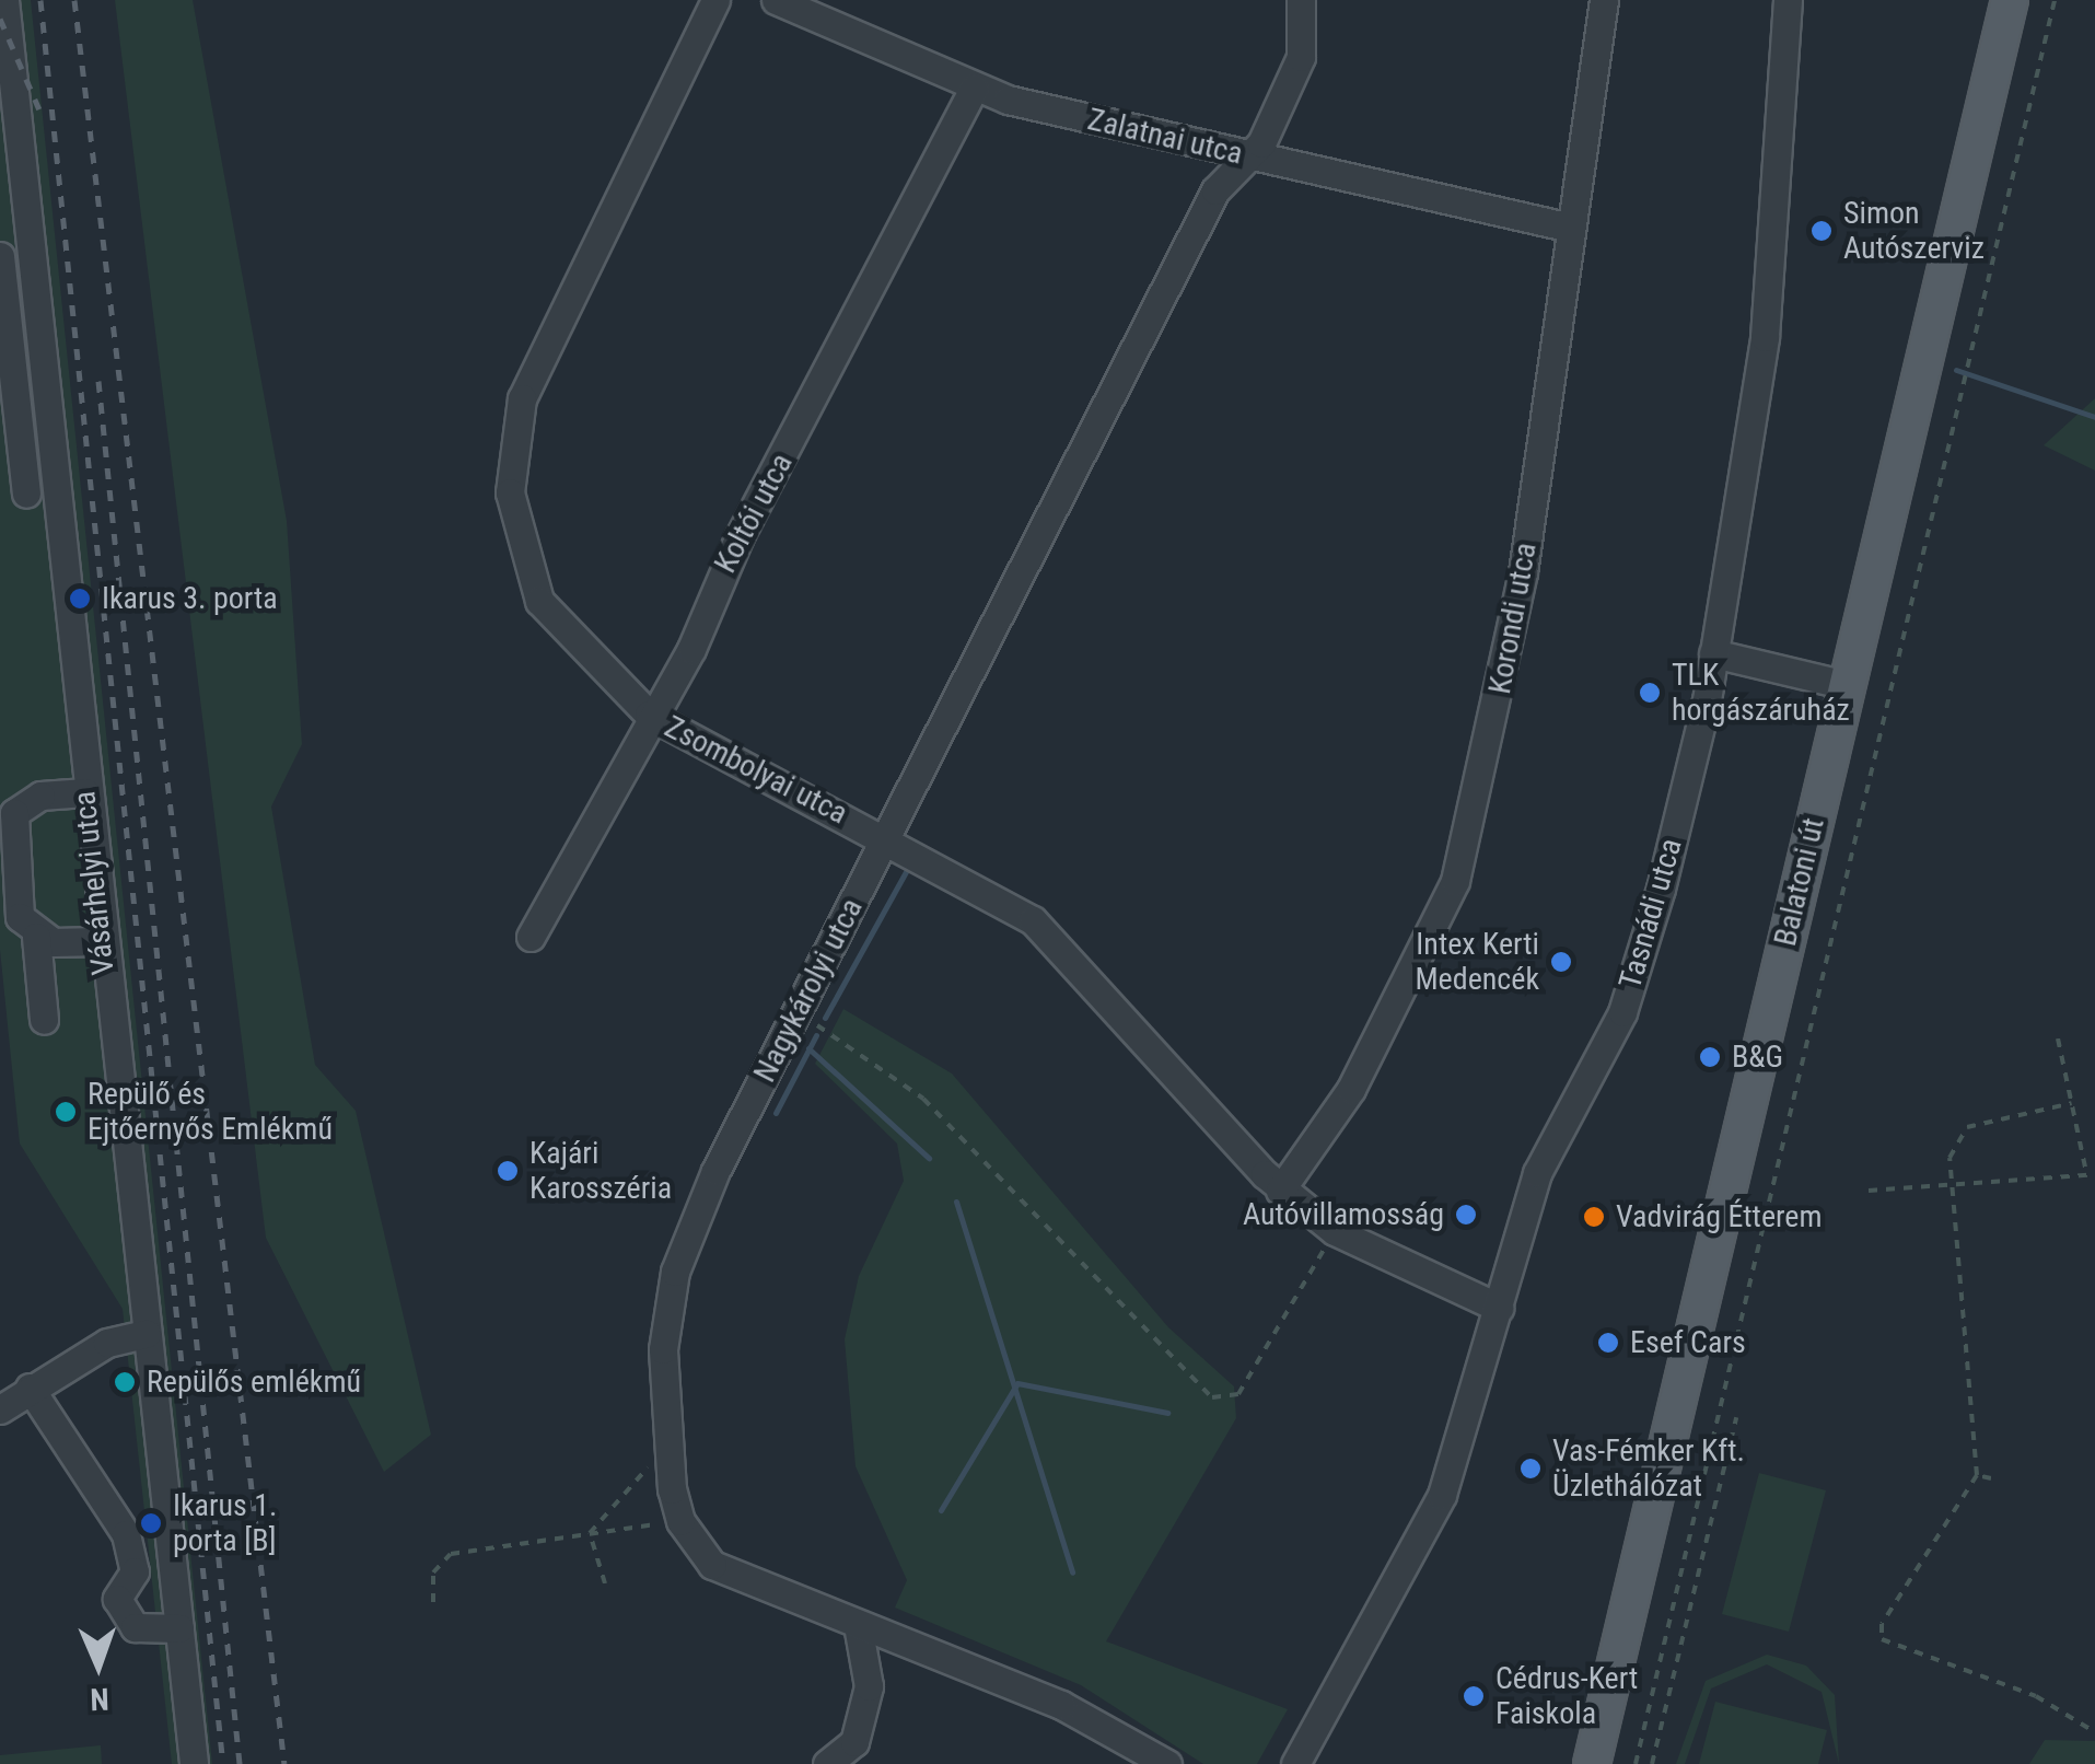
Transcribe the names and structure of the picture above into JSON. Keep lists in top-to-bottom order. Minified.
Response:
{"streets":{"main road":["Balatoni út"],"street":["Zalatnai utca","Koltói utca","Korondi utca","Zsombolyai utca","Vásárhelyi utca","Tasnádi utca","Nagykárolyi utca"]},"crossings":[["Zalatnai utca","Koltói utca"],["Zalatnai utca","Korondi utca"],["Zalatnai utca","Nagykárolyi utca"],["Koltói utca","Zsombolyai utca"],["Korondi utca","Zsombolyai utca"],["Zsombolyai utca","Tasnádi utca"],["Zsombolyai utca","Nagykárolyi utca"]],"places":["Simon Autószerviz","Ikarus 3. porta","TLK horgászáruház","Intex Kerti Medencék","B&G","Repülő és Ejtőernyős Emlékmű","Kajári Karosszéria","Autóvillamosság","Vadvirág Étterem","Esef Cars","Repülős emlékmű","Vas-Fémker Kft. Üzlethálózat","Ikarus 1. porta [B]","Cédrus-Kert Faiskola"],"north":"bottom"}
